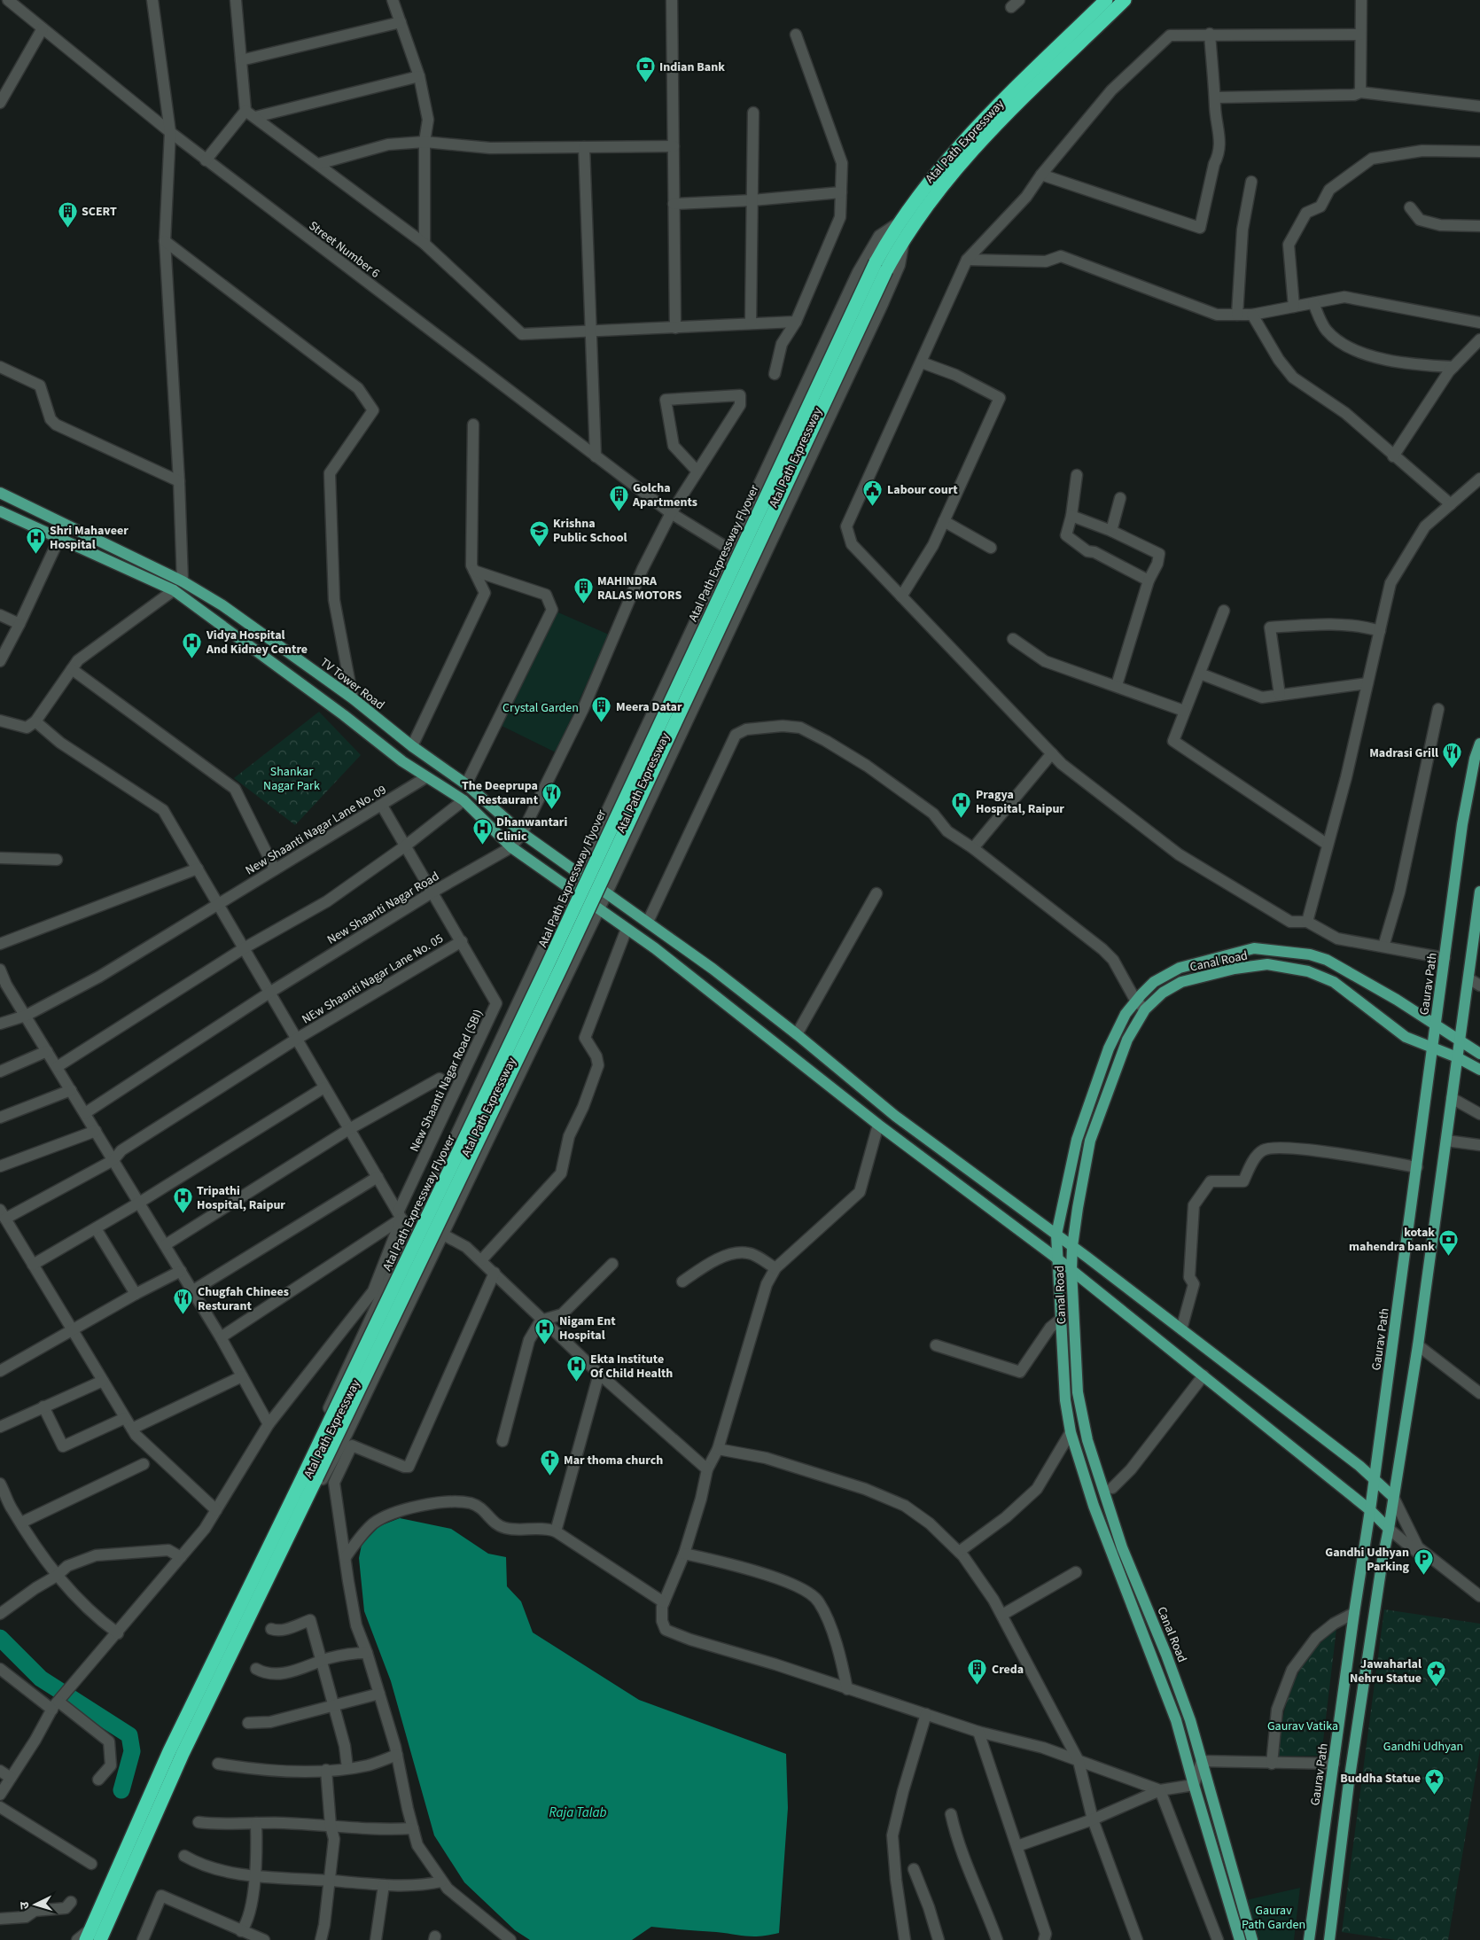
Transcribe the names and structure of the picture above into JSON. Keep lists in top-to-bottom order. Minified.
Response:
{"streets":{"highway":["Atal Path Expressway","Atal Path Expressway Flyover"],"main road":["TV Tower Road","Canal Road","Gaurav Path"],"street":["Street Number 6","New Shaanti Nagar Lane No. 09","New Shaanti Nagar Road","NEw Shaanti Nagar Lane No. 05","New Shaanti Nagar Road (SBI)"]},"crossings":[["Atal Path Expressway","Street Number 6"],["Atal Path Expressway","Atal Path Expressway Flyover"],["Atal Path Expressway","TV Tower Road"],["TV Tower Road","Canal Road"],["TV Tower Road","Gaurav Path"],["New Shaanti Nagar Lane No. 09","New Shaanti Nagar Road (SBI)"],["New Shaanti Nagar Road","New Shaanti Nagar Road (SBI)"],["Canal Road","Gaurav Path"],["NEw Shaanti Nagar Lane No. 05","New Shaanti Nagar Road (SBI)"]],"water":["Raja Talab"],"parks":["Crystal Garden","Shankar Nagar Park","Gaurav Vatika","Gandhi Udhyan","Gaurav Path Garden"],"places":{"bank":["Indian Bank","kotak mahendra bank"],"building":["SCERT","Golcha Apartments","MAHINDRA RALAS MOTORS","Meera Datar","Creda"],"public building":["Labour court"],"school or university":["Krishna Public School"],"hospital":["Shri Mahaveer Hospital","Vidya Hospital And Kidney Centre","Pragya Hospital, Raipur","Dhanwantari Clinic","Tripathi Hospital, Raipur","Nigam Ent Hospital","Ekta Institute Of Child Health"],"restaurant":["Madrasi Grill","The Deeprupa Restaurant","Chugfah Chinees Resturant"],"church":["Mar thoma church"],"parking":["Gandhi Udhyan Parking"],"place":["Jawaharlal Nehru Statue","Buddha Statue"]},"north":"left"}
